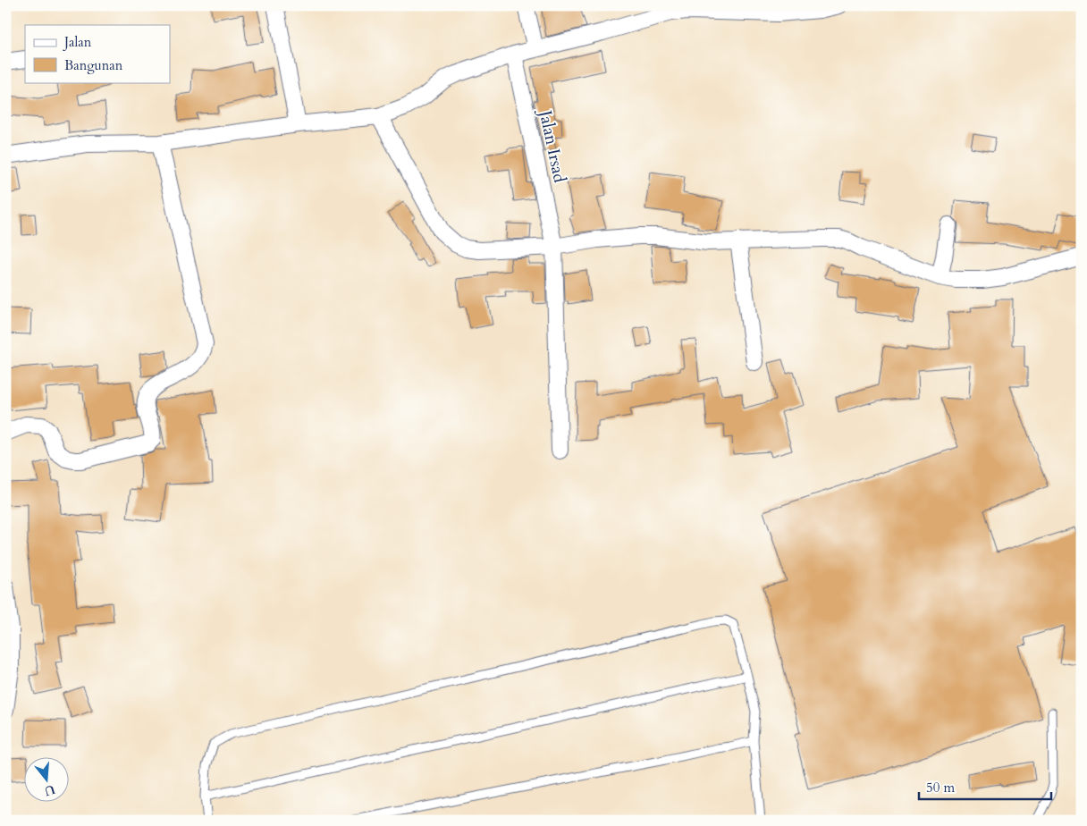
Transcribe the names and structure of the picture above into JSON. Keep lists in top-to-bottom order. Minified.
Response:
{"streets":{"street":["Jalan Irsad"]},"legend":["Jalan","Bangunan"],"scale_bar":"50 m","north":"bottom"}
